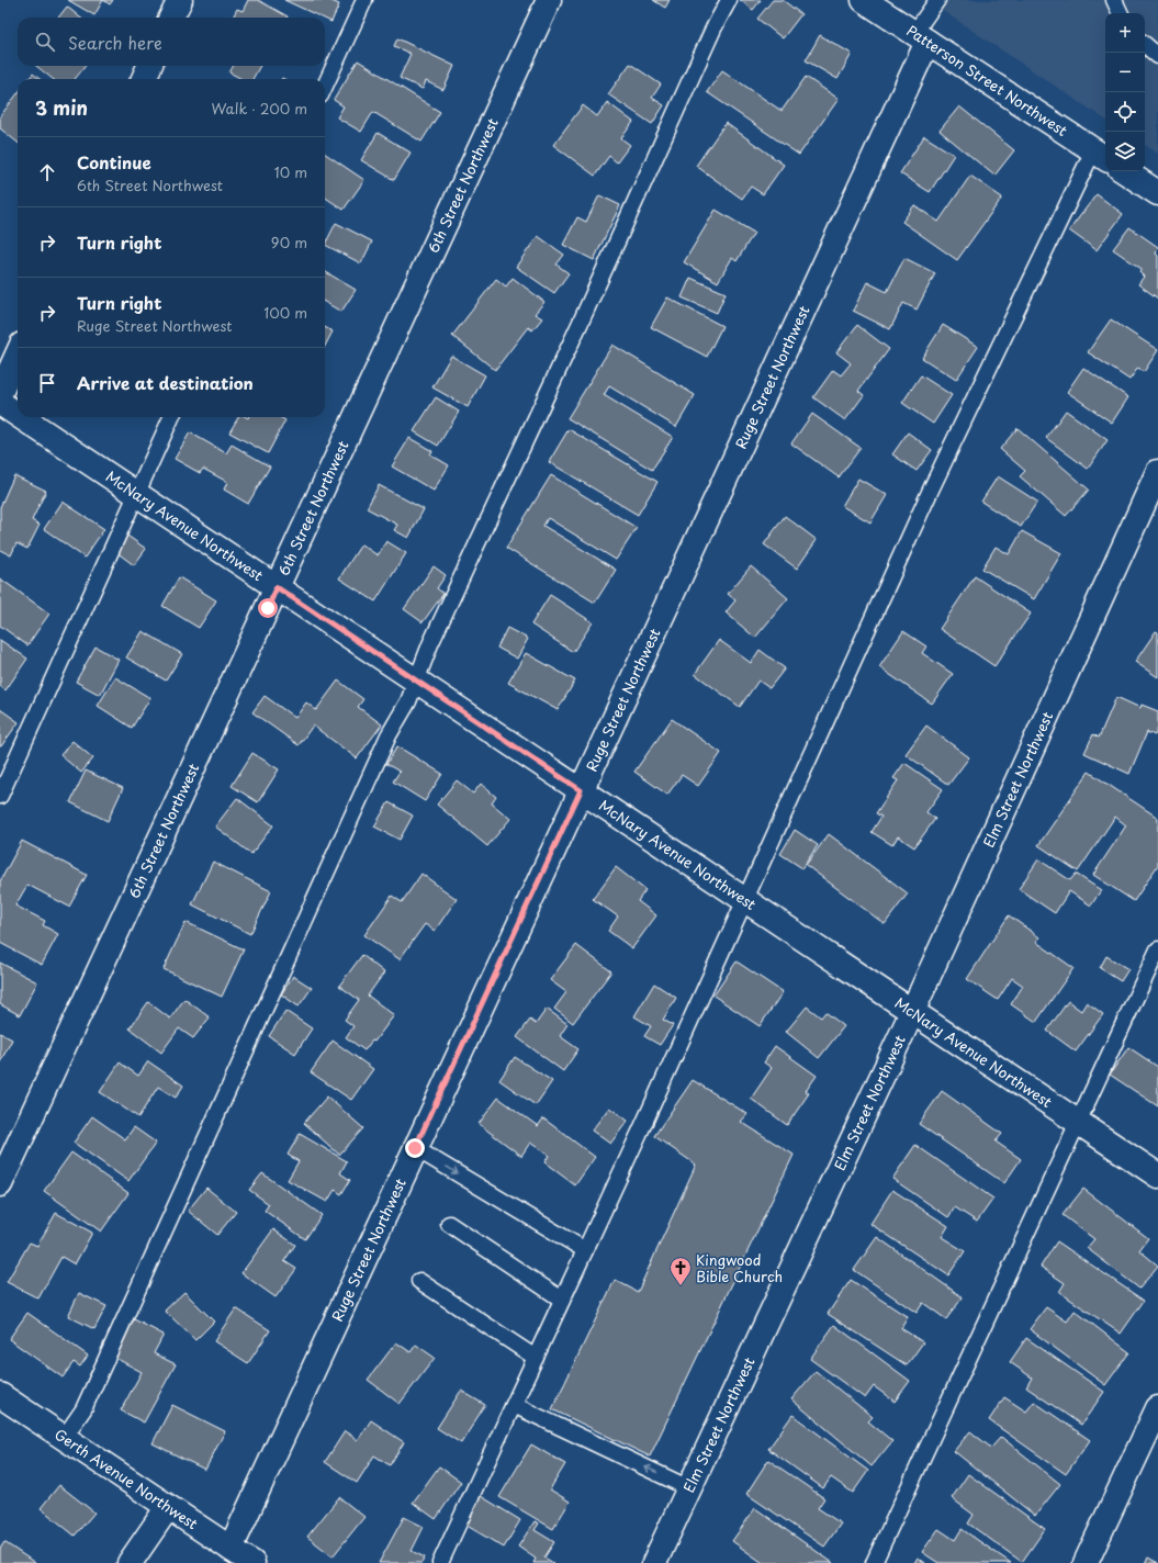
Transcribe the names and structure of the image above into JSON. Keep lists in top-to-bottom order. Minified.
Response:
{"streets":{"street":["Patterson Street Northwest","6th Street Northwest","Ruge Street Northwest","McNary Avenue Northwest","Elm Street Northwest","Gerth Avenue Northwest"]},"crossings":[["Patterson Street Northwest","Ruge Street Northwest"],["6th Street Northwest","McNary Avenue Northwest"],["Ruge Street Northwest","McNary Avenue Northwest"],["Ruge Street Northwest","Gerth Avenue Northwest"],["McNary Avenue Northwest","Elm Street Northwest"]],"places":{"church":["Kingwood Bible Church"]},"page":{"map_buttons":["+","−"],"search":"Search here","heading":["3 min","Walk · 200 m"],"list":[["Continue","6th Street Northwest","10 m"],["Turn right","90 m"],["Turn right","Ruge Street Northwest","100 m"],"Arrive at destination"]}}
